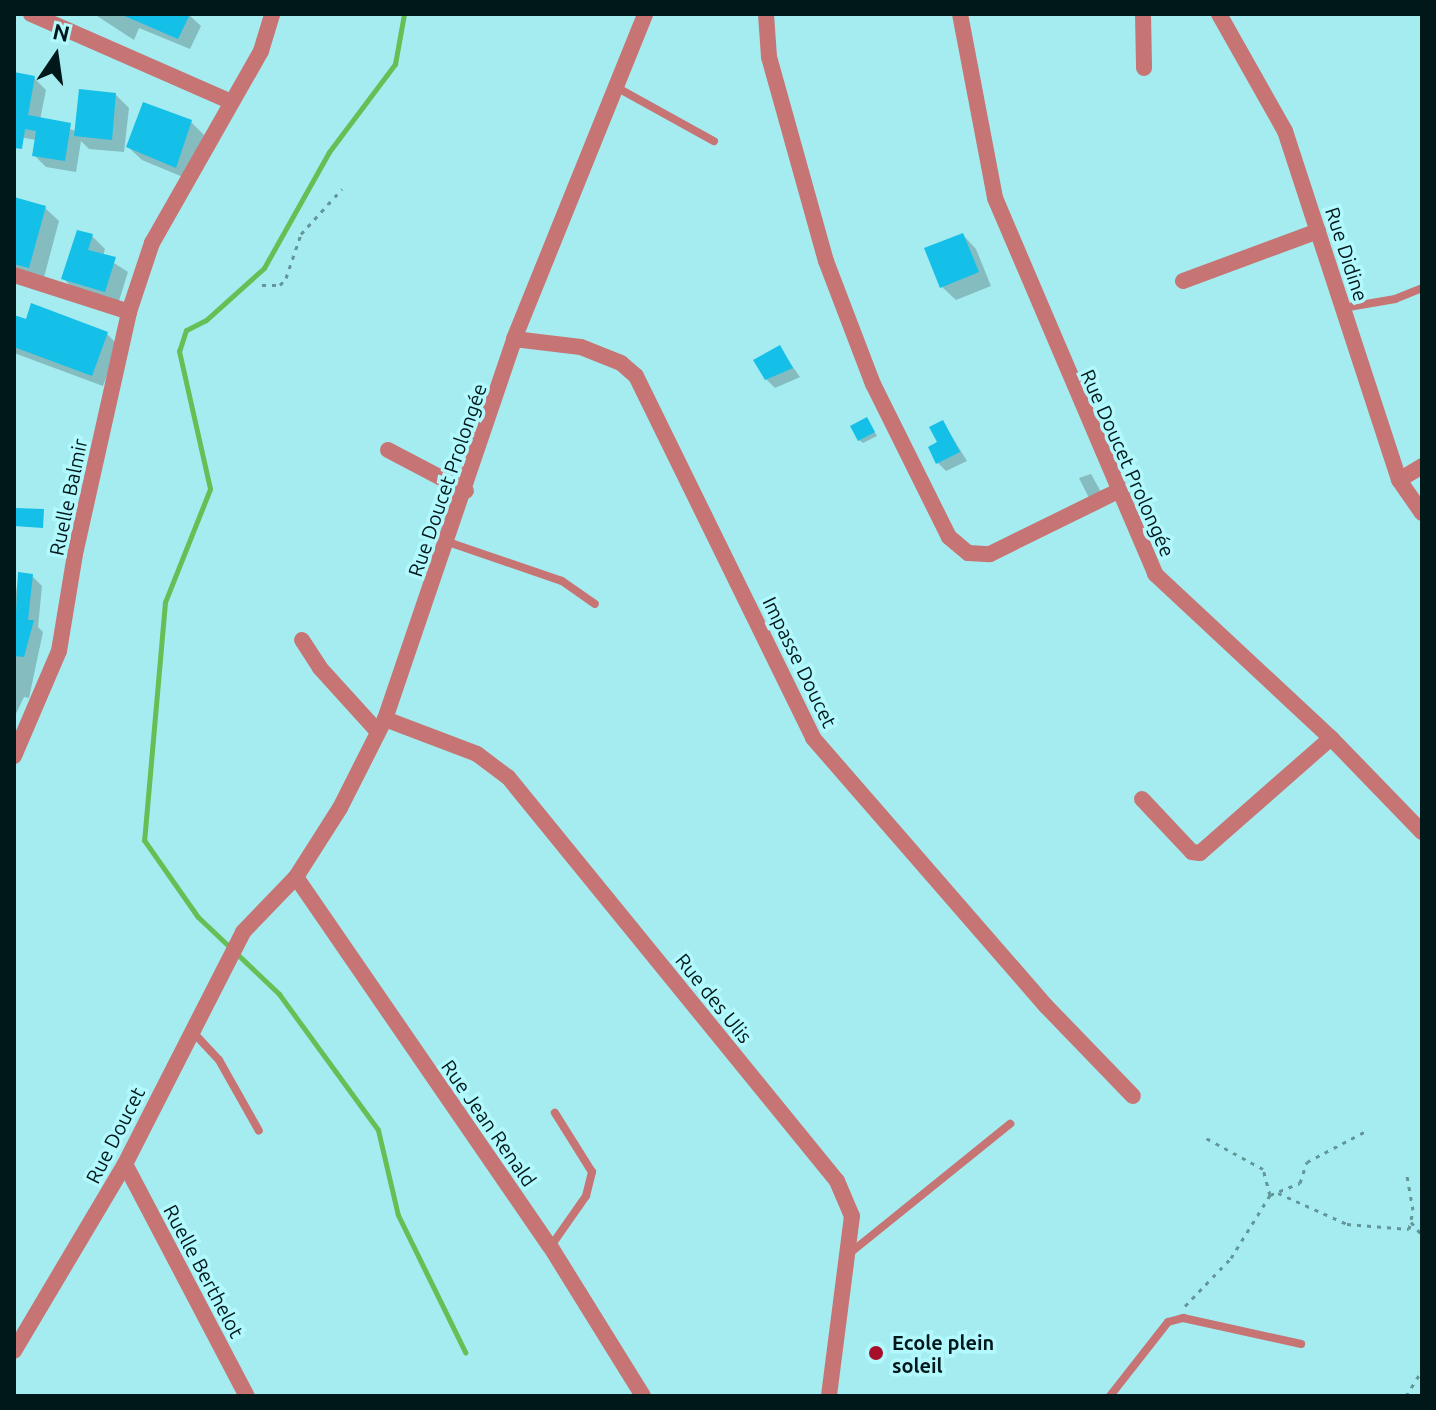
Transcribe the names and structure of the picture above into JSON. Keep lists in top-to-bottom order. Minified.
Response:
{"streets":{"street":["Rue Didine","Rue Doucet Prolongée","Ruelle Balmir","Impasse Doucet","Rue des Ulis","Rue Jean Renald","Rue Doucet","Ruelle Berthelot"]},"crossings":[["Rue Doucet Prolongée","Impasse Doucet"],["Rue Doucet Prolongée","Rue des Ulis"],["Rue Doucet Prolongée","Rue Jean Renald"],["Rue Doucet Prolongée","Rue Doucet"],["Rue Doucet","Ruelle Berthelot"]],"places":["Ecole plein soleil"],"north":"top"}
